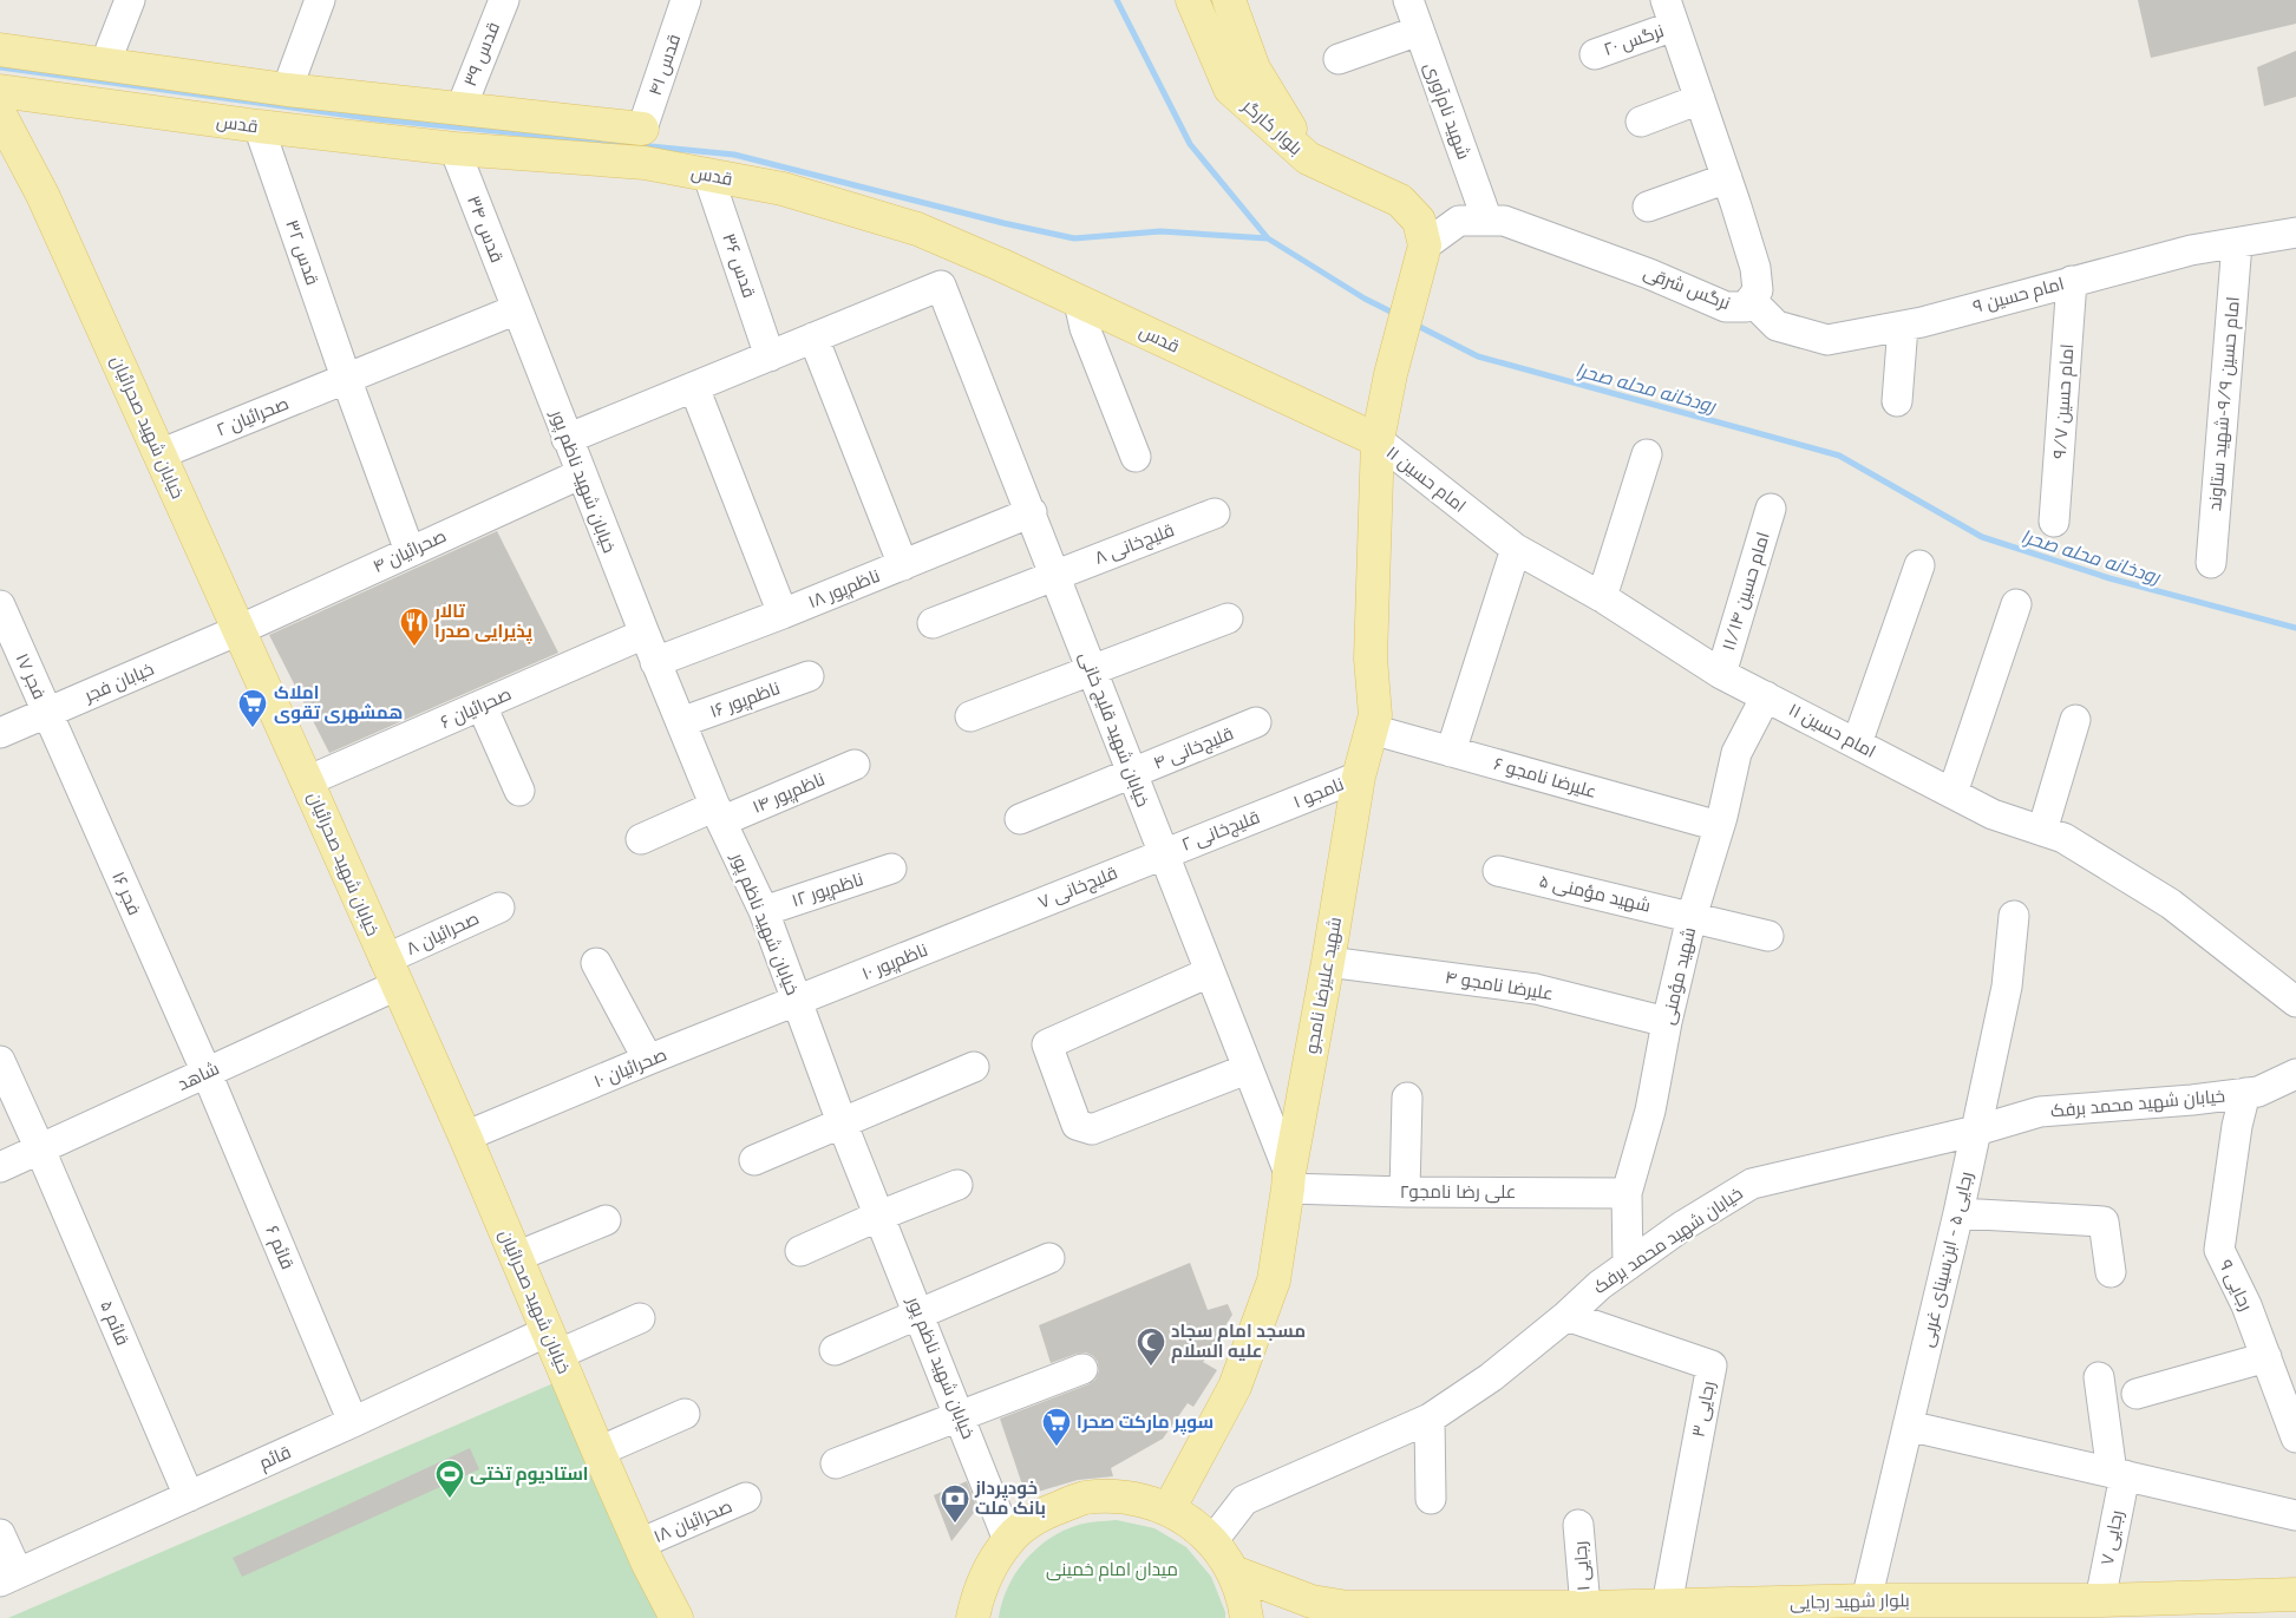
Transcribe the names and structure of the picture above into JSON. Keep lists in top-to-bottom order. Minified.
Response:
{"streets":{"main road":["قدس","بلوار کارگر","خیابان شهید صحرائیان","شهید علیرضا نامجو","بلوار شهید رجایی"],"street":["نرگس ۲۰","قدس ۳۹","قدس ۴۱","شهید نام‌آوری","قدس ۳۴","قدس ۳۲","قدس ۳۶","نرگس شرقی","امام حسین ۹","امام حسین ۹/۷","امام حسین ۹/۹-شهید ستاوند","صحرائیان ۲","امام حسین ۱۱","خیابان شهید ناظم پور","قلیچ‌خانی ۸","صحرائیان ۴","ناظم‌پور ۱۸","امام حسین ۱۱/۱۴","فجر ۱۷","خیابان فجر","ناظم‌پور ۱۶","صحرائیان ۶","خیابان شهید قلیچ خانی","قلیچ‌خانی ۴","علیرضا نامجو ۶","ناظم‌پور ۱۴","نامجو ۱","قلیچ‌خانی ۲","قلیچ‌خانی ۷","ناظم‌پور ۱۲","فجر ۱۶","شهید مؤمنی ۵","صحرائیان ۸","ناظم‌پور ۱۰","شهید مؤمنی","علیرضا نامجو ۴","صحرائیان ۱۰","شاهد","خیابان شهید محمد برفک","علی رضا نامجو۲","قائم ۶","رجایی ۵ - ابن‌سینای غربی","رجایی ۹","قائم ۵","رجایی ۳","قائم","صحرائیان ۱۸","رجایی ۷","رجایی ۱"]},"crossings":[["نرگس ۲۰","نرگس شرقی"],["شهید نام‌آوری","نرگس شرقی"],["قدس","قدس ۳۴"],["قدس","قدس ۳۲"],["قدس","قدس ۳۶"],["قدس","امام حسین ۱۱"],["قدس","شهید علیرضا نامجو"],["قدس ۳۴","صحرائیان ۲"],["قدس ۳۴","خیابان شهید ناظم پور"],["قدس ۳۲","صحرائیان ۲"],["قدس ۳۲","صحرائیان ۴"],["نرگس شرقی","امام حسین ۹"],["نرگس شرقی","شهید علیرضا نامجو"],["امام حسین ۹","امام حسین ۹/۷"],["امام حسین ۹","امام حسین ۹/۹-شهید ستاوند"],["صحرائیان ۲","خیابان شهید صحرائیان"],["صحرائیان ۲","خیابان شهید ناظم پور"],["خیابان شهید صحرائیان","صحرائیان ۴"],["خیابان شهید صحرائیان","خیابان فجر"],["خیابان شهید صحرائیان","صحرائیان ۶"],["خیابان شهید صحرائیان","صحرائیان ۸"],["خیابان شهید صحرائیان","صحرائیان ۱۰"],["خیابان شهید صحرائیان","شاهد"],["خیابان شهید صحرائیان","قائم"],["خیابان شهید صحرائیان","صحرائیان ۱۸"],["امام حسین ۱۱","امام حسین ۱۱/۱۴"],["امام حسین ۱۱","شهید مؤمنی"],["امام حسین ۱۱","شهید علیرضا نامجو"],["خیابان شهید ناظم پور","صحرائیان ۴"],["خیابان شهید ناظم پور","ناظم‌پور ۱۸"],["خیابان شهید ناظم پور","ناظم‌پور ۱۶"],["خیابان شهید ناظم پور","صحرائیان ۶"],["خیابان شهید ناظم پور","ناظم‌پور ۱۴"],["خیابان شهید ناظم پور","ناظم‌پور ۱۲"],["خیابان شهید ناظم پور","ناظم‌پور ۱۰"],["خیابان شهید ناظم پور","صحرائیان ۱۰"],["قلیچ‌خانی ۸","خیابان شهید قلیچ خانی"],["صحرائیان ۴","خیابان فجر"],["ناظم‌پور ۱۸","خیابان شهید قلیچ خانی"],["فجر ۱۷","خیابان فجر"],["فجر ۱۷","فجر ۱۶"],["خیابان فجر","فجر ۱۶"],["خیابان شهید قلیچ خانی","قلیچ‌خانی ۴"],["خیابان شهید قلیچ خانی","قلیچ‌خانی ۲"],["خیابان شهید قلیچ خانی","قلیچ‌خانی ۷"],["خیابان شهید قلیچ خانی","شهید علیرضا نامجو"],["خیابان شهید قلیچ خانی","علی رضا نامجو۲"],["علیرضا نامجو ۶","شهید مؤمنی"],["علیرضا نامجو ۶","شهید علیرضا نامجو"],["نامجو ۱","قلیچ‌خانی ۲"],["نامجو ۱","شهید علیرضا نامجو"],["قلیچ‌خانی ۲","قلیچ‌خانی ۷"],["قلیچ‌خانی ۷","ناظم‌پور ۱۰"],["فجر ۱۶","شاهد"],["فجر ۱۶","قائم ۶"],["شهید مؤمنی ۵","شهید مؤمنی"],["صحرائیان ۸","شاهد"],["ناظم‌پور ۱۰","صحرائیان ۱۰"],["شهید مؤمنی","علیرضا نامجو ۴"],["شهید مؤمنی","خیابان شهید محمد برفک"],["شهید مؤمنی","علی رضا نامجو۲"],["شهید علیرضا نامجو","علیرضا نامجو ۴"],["شهید علیرضا نامجو","علی رضا نامجو۲"],["شاهد","قائم ۶"],["شاهد","قائم ۵"],["خیابان شهید محمد برفک","رجایی ۵ - ابن‌سینای غربی"],["خیابان شهید محمد برفک","رجایی ۹"],["خیابان شهید محمد برفک","رجایی ۳"],["قائم ۶","قائم"],["رجایی ۵ - ابن‌سینای غربی","بلوار شهید رجایی"],["قائم ۵","قائم"],["رجایی ۳","بلوار شهید رجایی"],["رجایی ۷","بلوار شهید رجایی"],["رجایی ۱","بلوار شهید رجایی"]],"water":["رودخانه محله صحرا"],"parks":["میدان امام خمینی"],"places":{"restaurant":["تالار پذیرایی صدرا"],"supermarket":["املاک همشهری تقوی","سوپر مارکت صحرا"],"mosque":["مسجد امام سجاد علیه السلام"],"sports":["استادیوم تختی"],"bank":["خودپرداز بانک ملت"]}}
